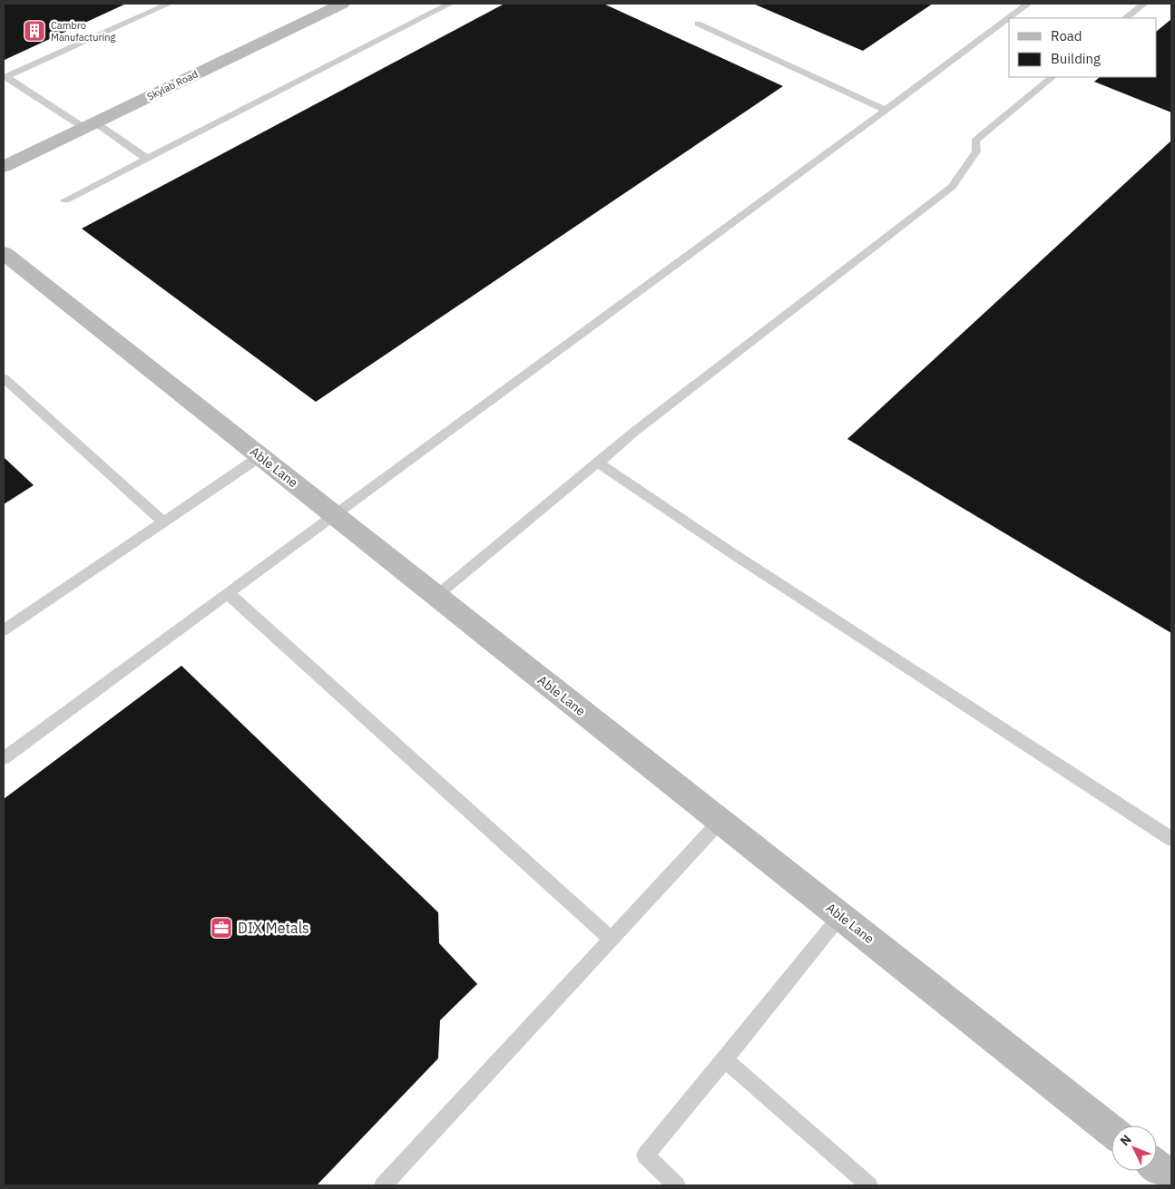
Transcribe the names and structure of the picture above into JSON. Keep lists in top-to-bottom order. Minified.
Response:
{"streets":{"street":["Skylab Road","Able Lane"]},"places":{"building":["Cambro Manufacturing"],"office":["DIX Metals"]},"legend":["Road","Building"],"north":"top left"}
